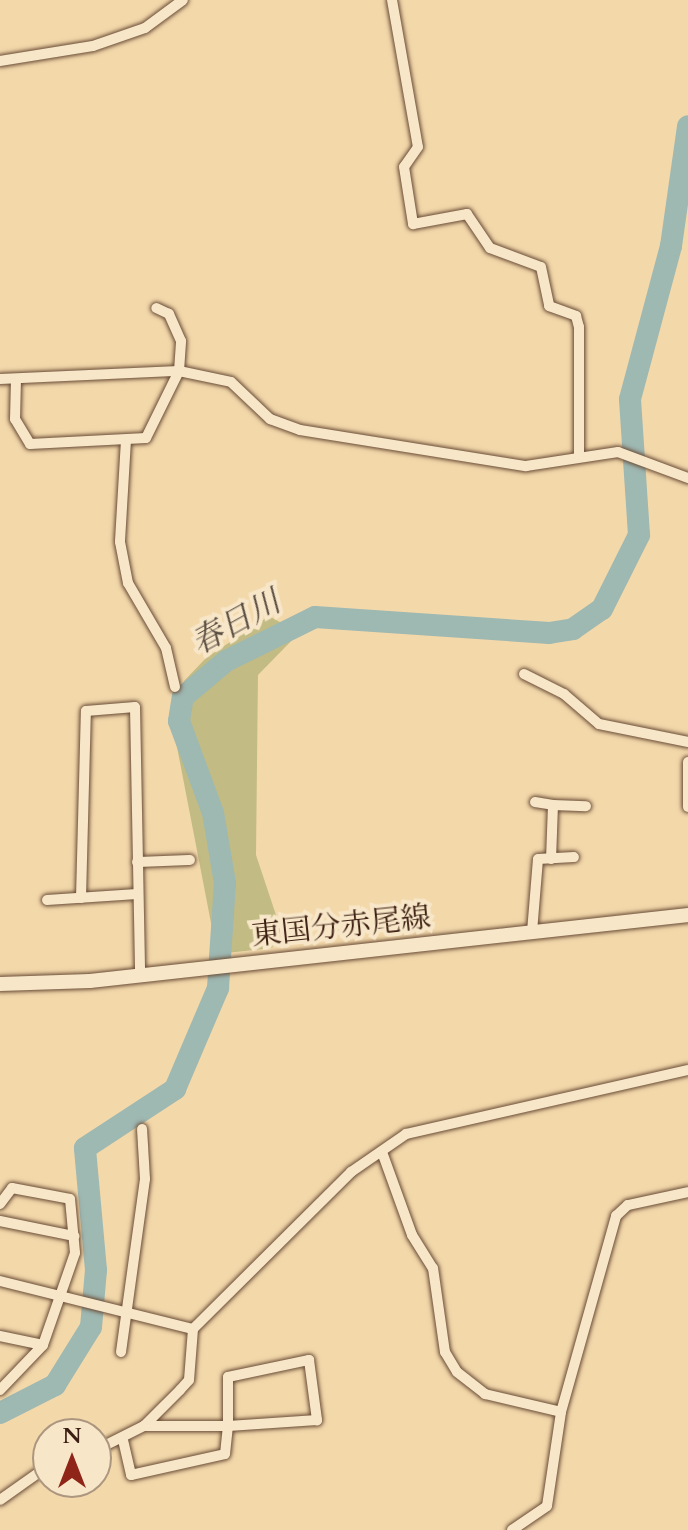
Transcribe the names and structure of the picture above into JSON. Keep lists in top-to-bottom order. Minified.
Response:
{"streets":{"street":["東国分赤尾線"]},"water":["春日川"],"north":"top"}
